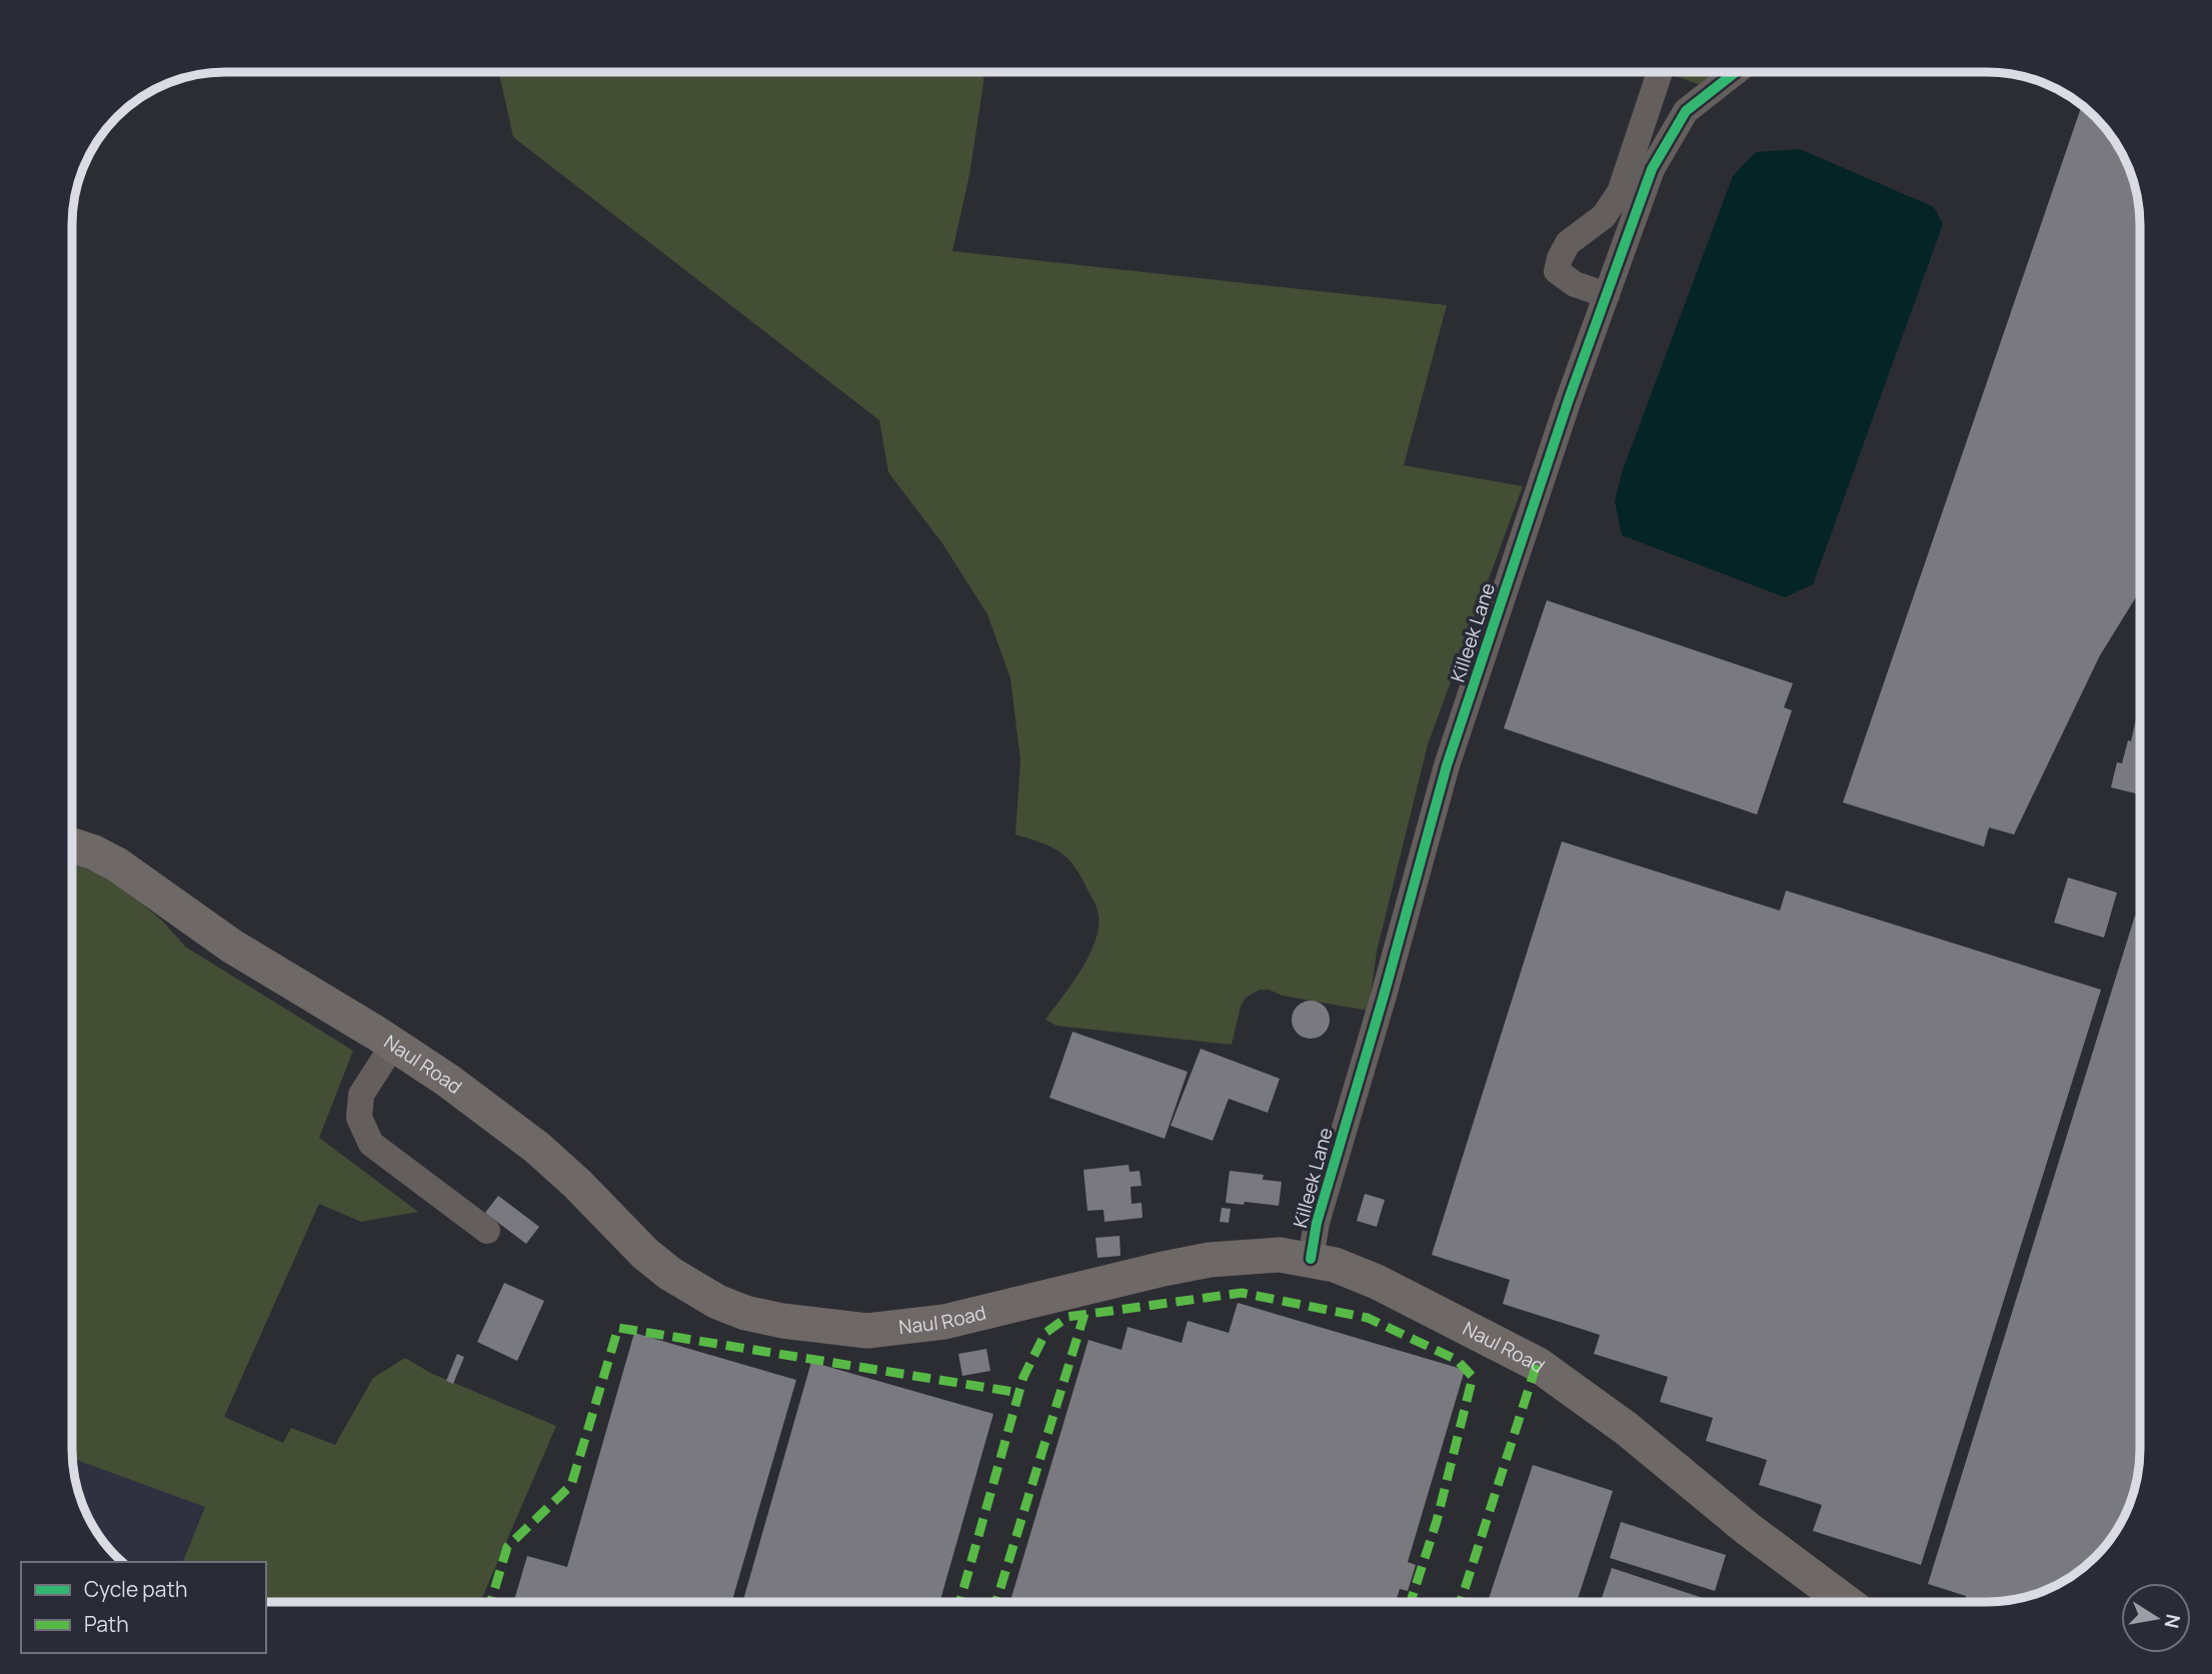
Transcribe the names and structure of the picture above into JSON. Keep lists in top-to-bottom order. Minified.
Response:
{"streets":{"main road":["Naul Road"],"street":["Killeek Lane"]},"crossings":[["Killeek Lane","Naul Road"]],"legend":["Cycle path","Path"],"north":"right"}
